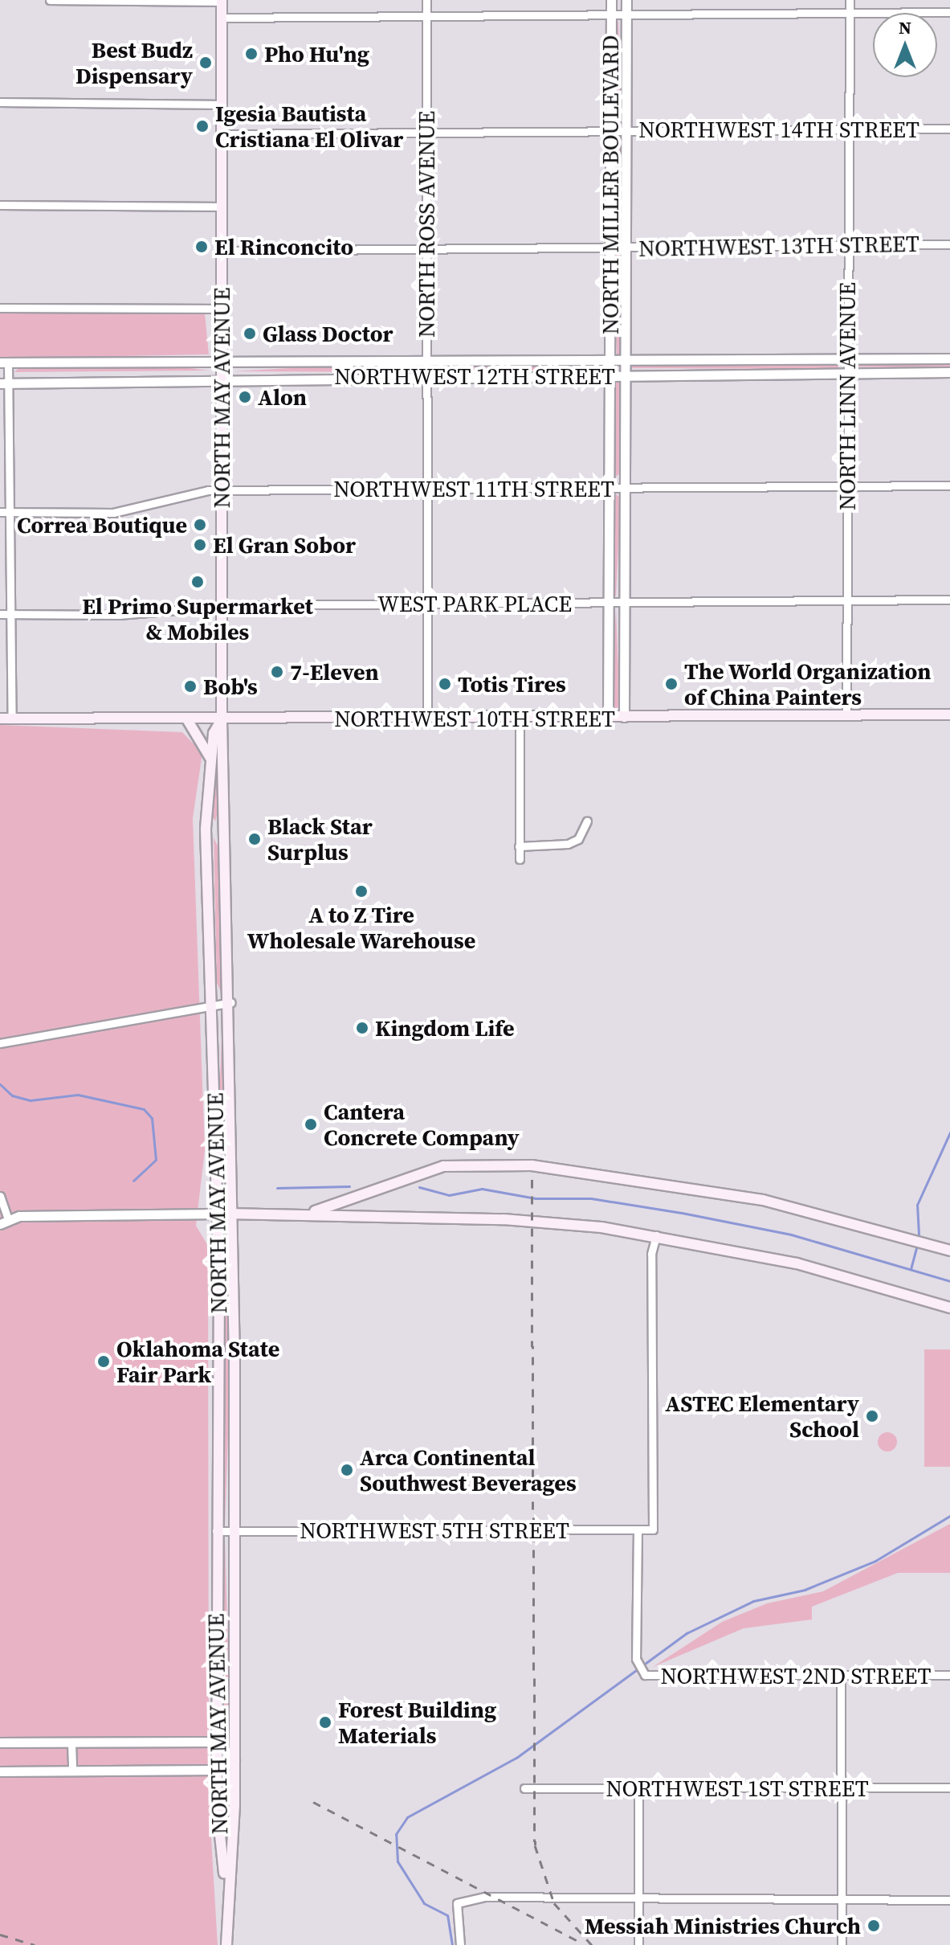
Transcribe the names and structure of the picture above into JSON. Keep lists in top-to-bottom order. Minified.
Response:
{"streets":{"main road":["NORTH MAY AVENUE","NORTHWEST 10TH STREET"],"street":["NORTHWEST 14TH STREET","NORTH MILLER BOULEVARD","NORTH ROSS AVENUE","NORTHWEST 13TH STREET","NORTHWEST 12TH STREET","NORTH LINN AVENUE","NORTHWEST 11TH STREET","WEST PARK PLACE","NORTHWEST 5TH STREET","NORTHWEST 2ND STREET","NORTHWEST 1ST STREET"]},"crossings":[["NORTHWEST 14TH STREET","NORTH MILLER BOULEVARD"],["NORTHWEST 14TH STREET","NORTH ROSS AVENUE"],["NORTHWEST 14TH STREET","NORTH LINN AVENUE"],["NORTHWEST 14TH STREET","NORTH MAY AVENUE"],["NORTH MILLER BOULEVARD","NORTHWEST 13TH STREET"],["NORTH MILLER BOULEVARD","NORTHWEST 12TH STREET"],["NORTH MILLER BOULEVARD","NORTHWEST 11TH STREET"],["NORTH MILLER BOULEVARD","WEST PARK PLACE"],["NORTH MILLER BOULEVARD","NORTHWEST 10TH STREET"],["NORTH ROSS AVENUE","NORTHWEST 13TH STREET"],["NORTH ROSS AVENUE","NORTHWEST 12TH STREET"],["NORTH ROSS AVENUE","NORTHWEST 11TH STREET"],["NORTH ROSS AVENUE","WEST PARK PLACE"],["NORTH ROSS AVENUE","NORTHWEST 10TH STREET"],["NORTHWEST 13TH STREET","NORTH LINN AVENUE"],["NORTHWEST 13TH STREET","NORTH MAY AVENUE"],["NORTHWEST 12TH STREET","NORTH LINN AVENUE"],["NORTHWEST 12TH STREET","NORTH MAY AVENUE"],["NORTH LINN AVENUE","NORTHWEST 11TH STREET"],["NORTH LINN AVENUE","WEST PARK PLACE"],["NORTH LINN AVENUE","NORTHWEST 10TH STREET"],["NORTH MAY AVENUE","NORTHWEST 11TH STREET"],["NORTH MAY AVENUE","WEST PARK PLACE"],["NORTH MAY AVENUE","NORTHWEST 10TH STREET"],["NORTH MAY AVENUE","NORTHWEST 5TH STREET"],["NORTHWEST 5TH STREET","NORTHWEST 2ND STREET"]],"places":["Pho Hu'ng","Best Budz Dispensary","Igesia Bautista Cristiana El Olivar","El Rinconcito","Glass Doctor","Alon","Correa Boutique","El Gran Sobor","El Primo Supermarket & Mobiles","7-Eleven","Totis Tires","The World Organization of China Painters","Bob's","Black Star Surplus","A to Z Tire Wholesale Warehouse","Kingdom Life","Cantera Concrete Company","Oklahoma State Fair Park","ASTEC Elementary School","Arca Continental Southwest Beverages","Forest Building Materials","Messiah Ministries Church"],"north":"top"}
